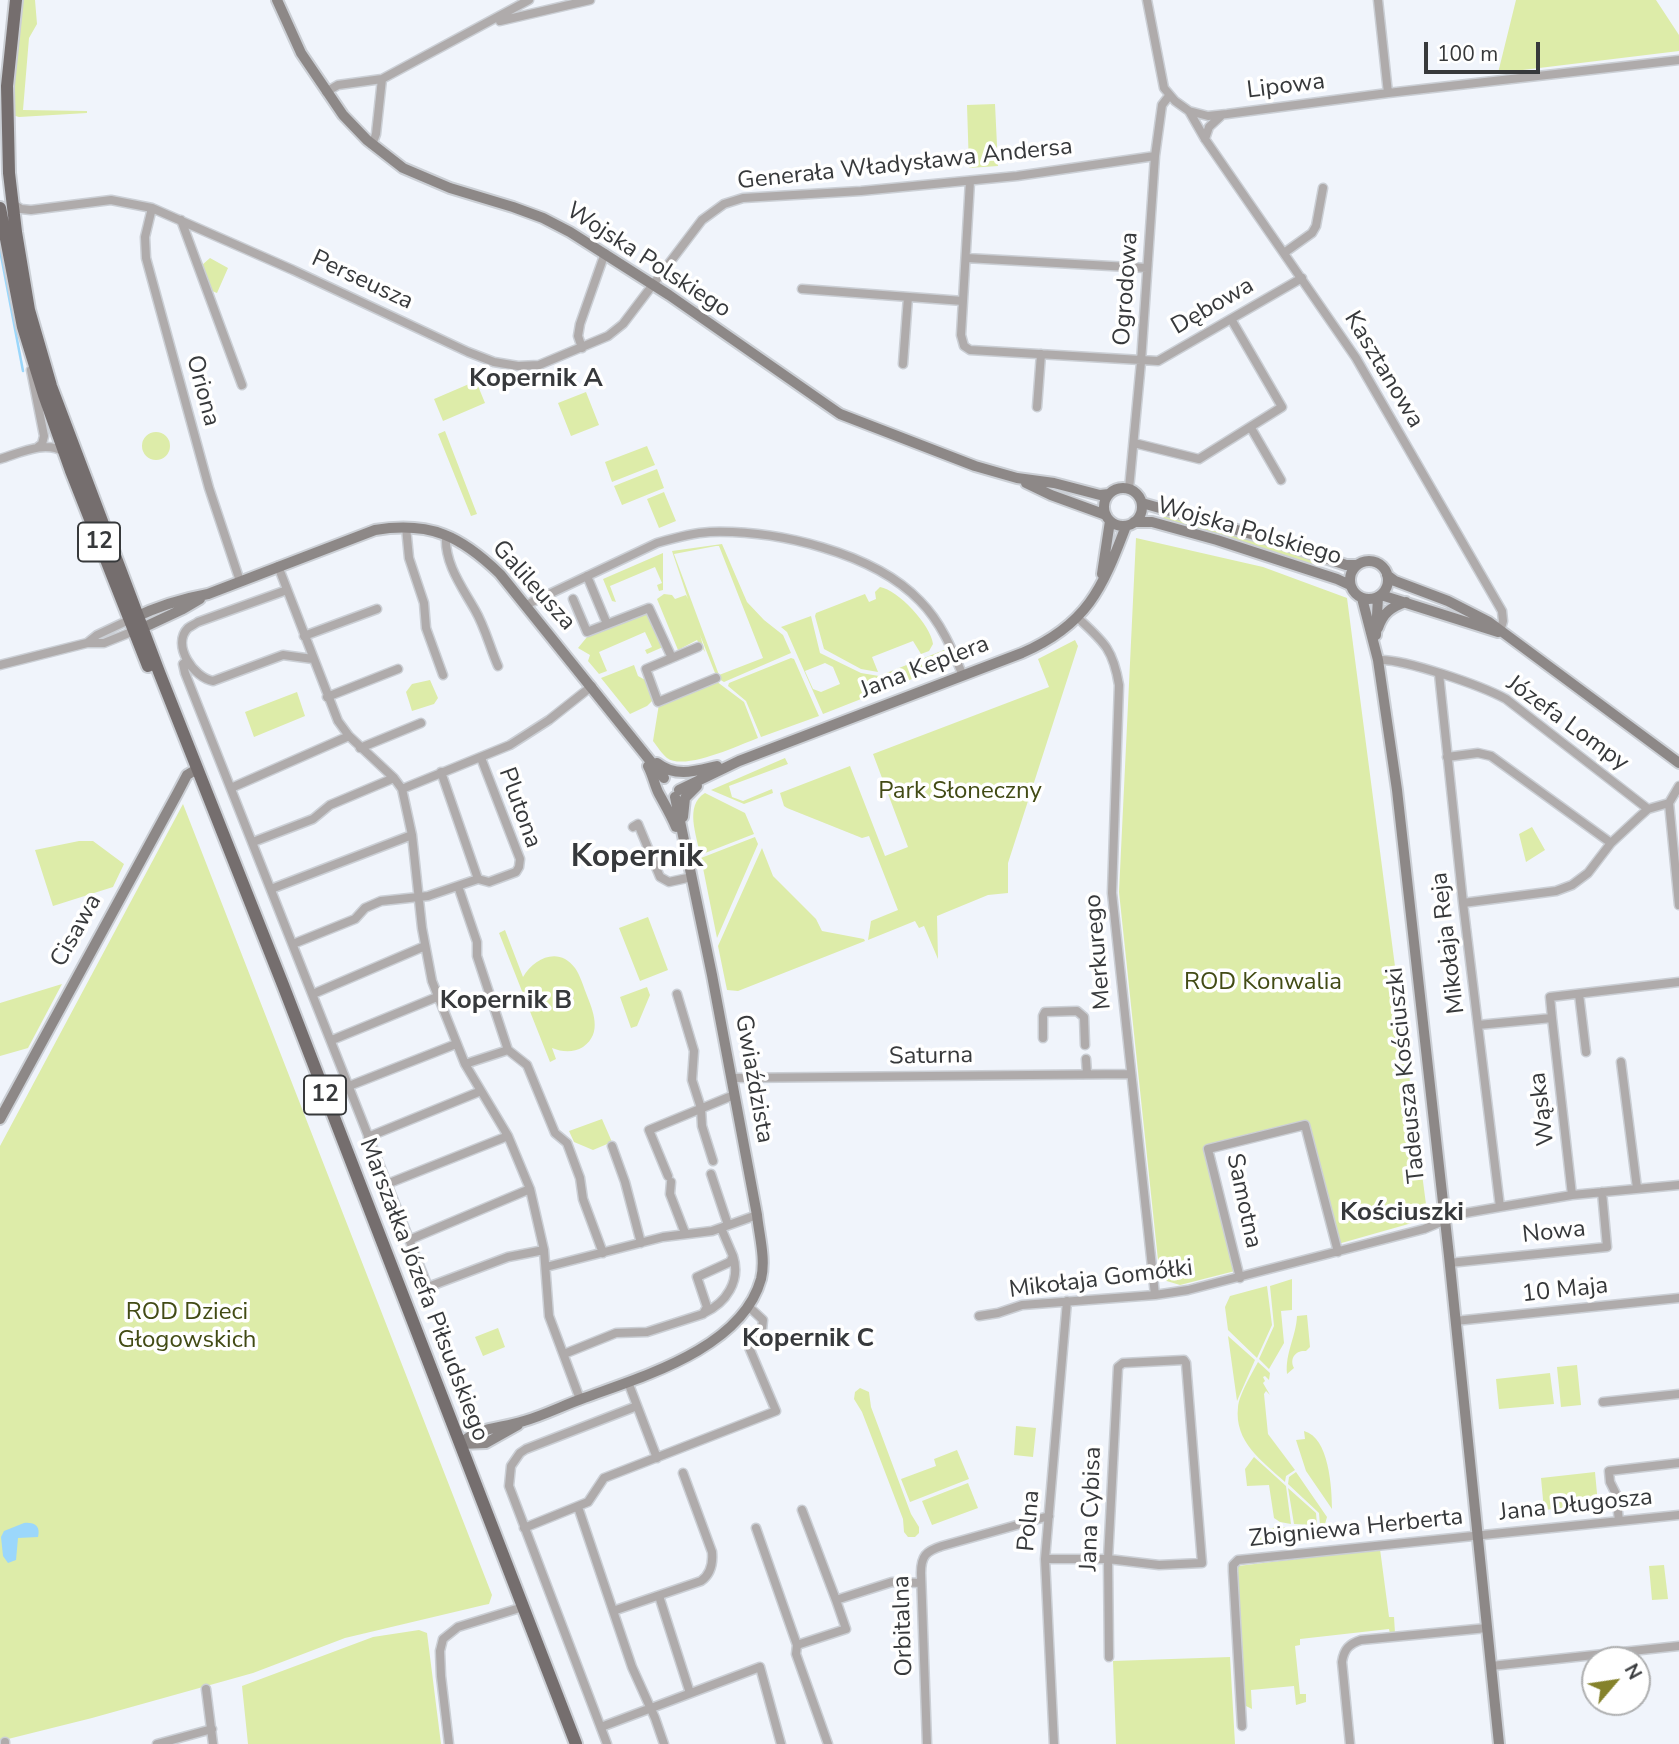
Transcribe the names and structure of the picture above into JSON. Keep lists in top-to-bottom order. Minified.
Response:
{"streets":{"main road":["12","Marszałka Józefa Piłsudskiego"],"street":["Lipowa","Generała Władysława Andersa","Wojska Polskiego","Perseusza","Ogrodowa","Dębowa","Kasztanowa","Oriona","Galileusza","Jana Keplera","Józefa Lompy","Plutona","Cisawa","Mikołaja Reja","Merkurego","Saturna","Tadeusza Kościuszki","Gwiaździsta","Wąska","Samotna","Nowa","Mikołaja Gomółki","10 Maja","Jana Długosza","Jana Cybisa","Polna","Zbigniewa Herberta","Orbitalna"]},"crossings":[["Lipowa","Kasztanowa"],["Generała Władysława Andersa","Wojska Polskiego"],["Generała Władysława Andersa","Perseusza"],["Generała Władysława Andersa","Ogrodowa"],["Wojska Polskiego","Perseusza"],["Wojska Polskiego","Ogrodowa"],["Wojska Polskiego","Jana Keplera"],["Wojska Polskiego","Tadeusza Kościuszki"],["Perseusza","Oriona"],["Ogrodowa","Dębowa"],["Ogrodowa","Kasztanowa"],["Ogrodowa","Jana Keplera"],["Dębowa","Kasztanowa"],["Oriona","Galileusza"],["Galileusza","Jana Keplera"],["Galileusza","Plutona"],["Galileusza","Gwiaździsta"],["Galileusza","Marszałka Józefa Piłsudskiego"],["Jana Keplera","Merkurego"],["Jana Keplera","Gwiaździsta"],["Józefa Lompy","Mikołaja Reja"],["Józefa Lompy","Tadeusza Kościuszki"],["Cisawa","Marszałka Józefa Piłsudskiego"],["Mikołaja Reja","Mikołaja Gomółki"],["Merkurego","Saturna"],["Merkurego","Mikołaja Gomółki"],["Saturna","Gwiaździsta"],["Tadeusza Kościuszki","Nowa"],["Tadeusza Kościuszki","Mikołaja Gomółki"],["Tadeusza Kościuszki","10 Maja"],["Tadeusza Kościuszki","Jana Długosza"],["Tadeusza Kościuszki","Zbigniewa Herberta"],["Gwiaździsta","Marszałka Józefa Piłsudskiego"],["Wąska","Mikołaja Gomółki"],["Samotna","Mikołaja Gomółki"],["Nowa","Mikołaja Gomółki"],["Mikołaja Gomółki","Polna"],["Jana Długosza","Zbigniewa Herberta"],["Polna","Orbitalna"]],"districts":["Kopernik A","Kopernik","Kopernik B","Kościuszki","Kopernik C"],"parks":["Park Słoneczny","ROD Konwalia","ROD Dzieci Głogowskich"],"scale_bar":"100 m","north":"top right"}
